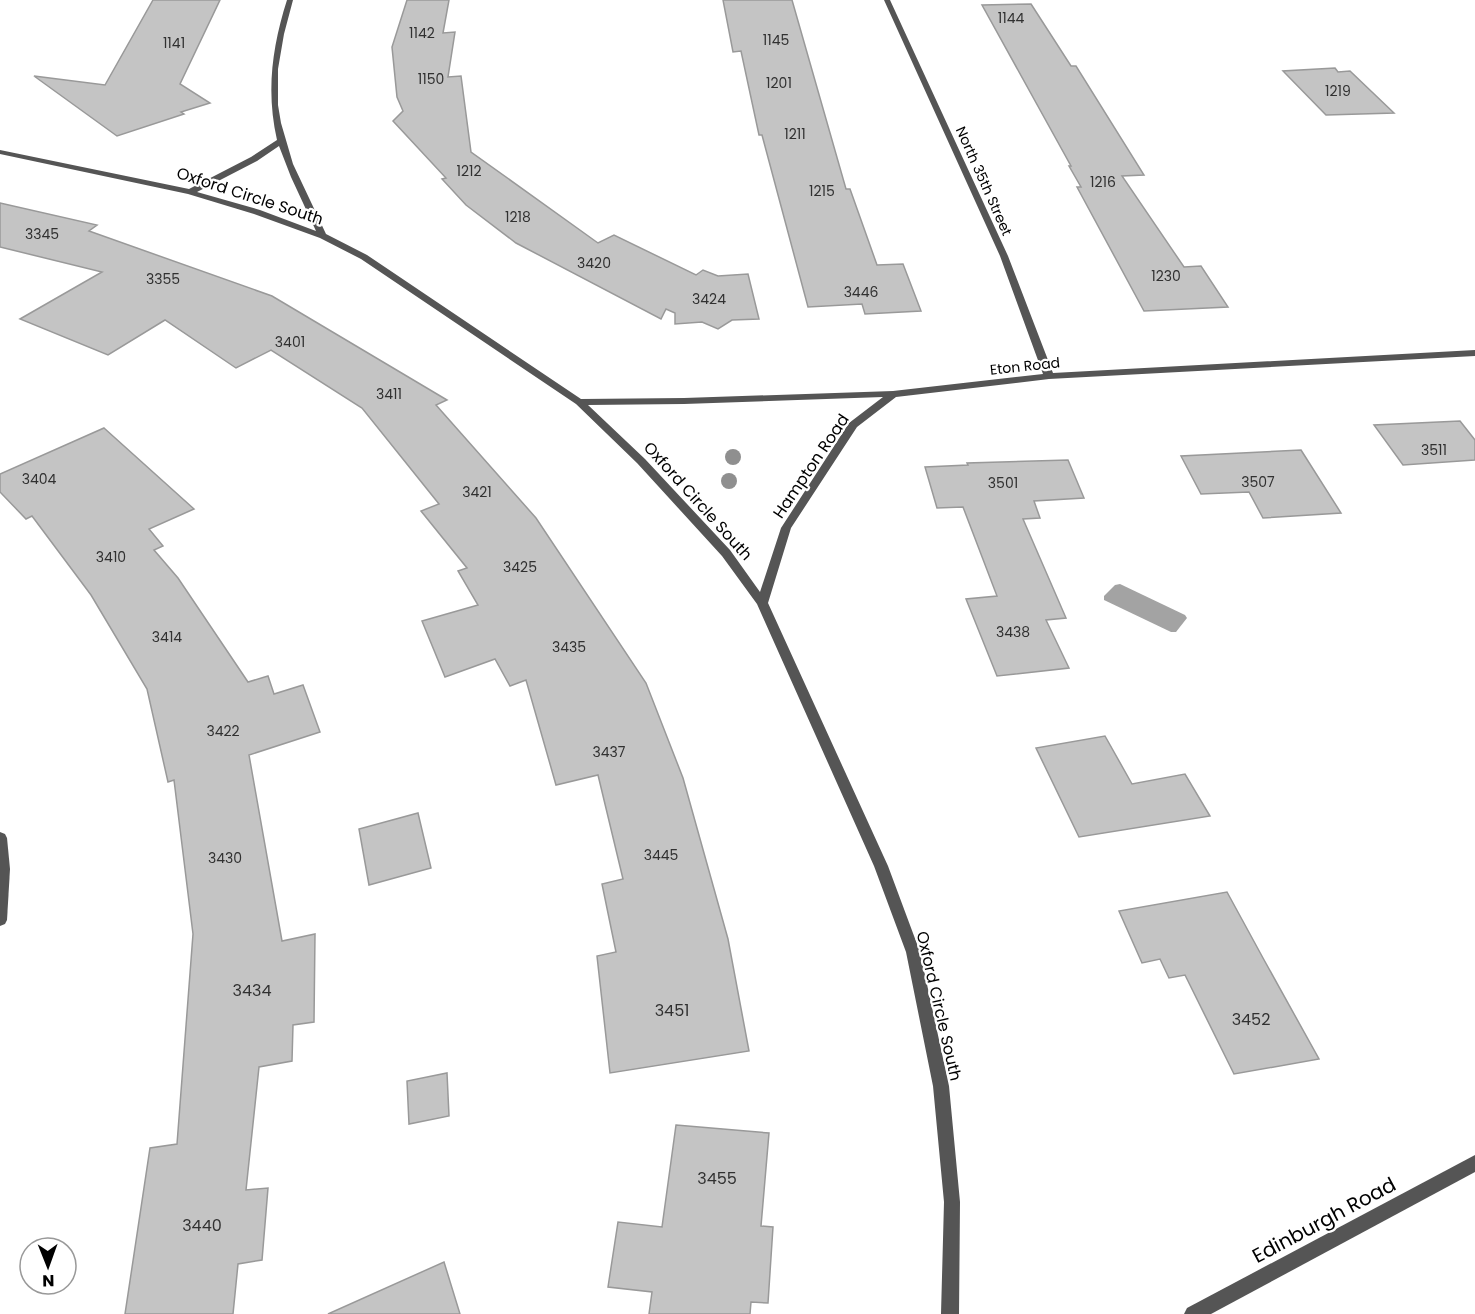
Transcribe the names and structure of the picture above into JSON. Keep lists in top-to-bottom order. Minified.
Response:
{"streets":{"street":["North 35th Street","Oxford Circle South","Eton Road","Hampton Road","Edinburgh Road"]},"crossings":[["North 35th Street","Eton Road"],["Oxford Circle South","Eton Road"],["Oxford Circle South","Hampton Road"],["Eton Road","Hampton Road"]],"house_numbers":["1144","1142","1145","1141","1150","1201","1219","1211","1212","1216","1215","1218","3345","3420","1230","3355","3446","3424","3401","3411","3511","3404","3507","3501","3421","3410","3425","3438","3414","3435","3422","3437","3445","3430","3434","3451","3452","3455","3440"],"north":"bottom"}
